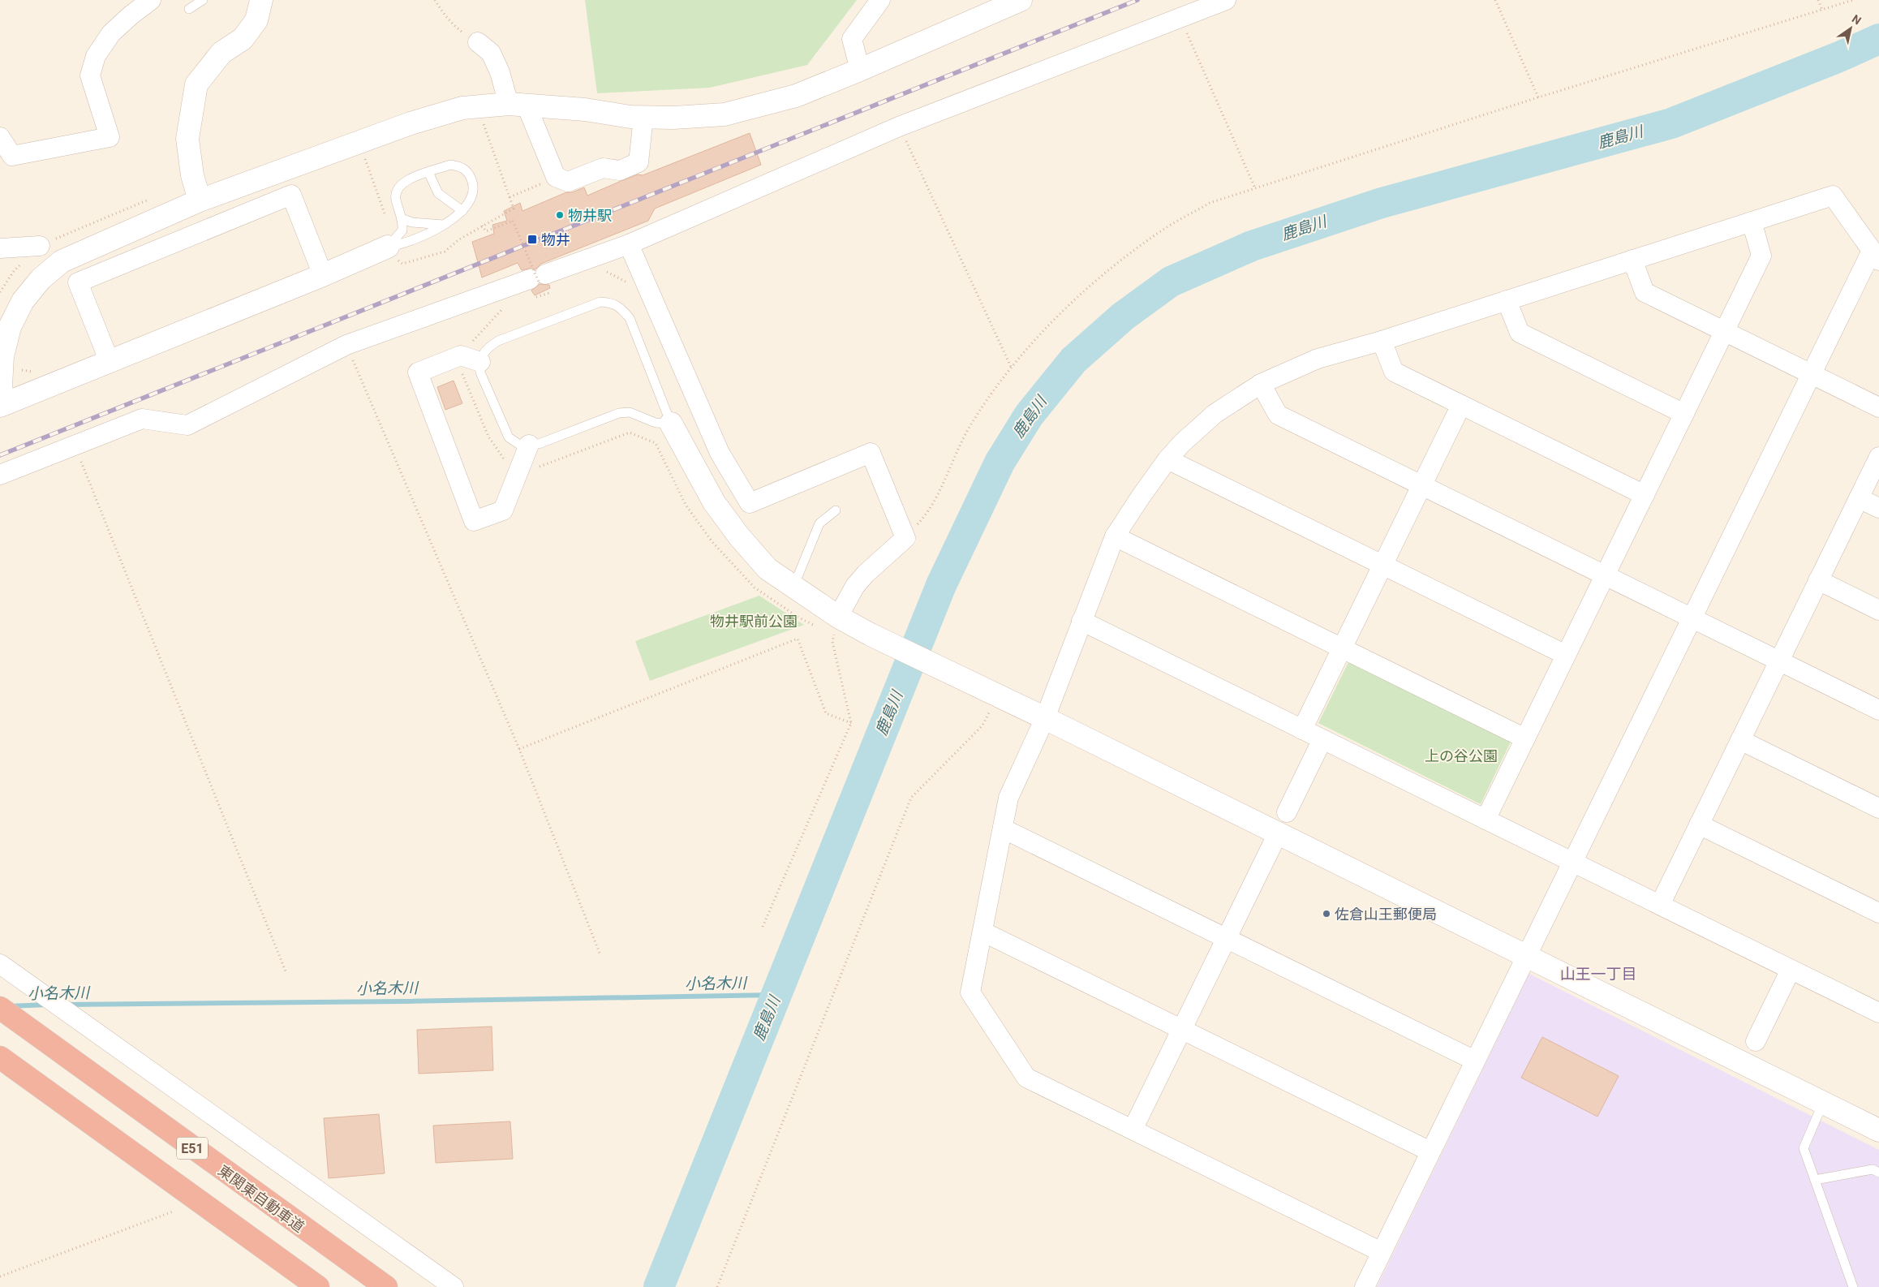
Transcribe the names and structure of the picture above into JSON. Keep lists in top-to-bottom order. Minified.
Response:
{"streets":{"highway":["E51","東関東自動車道"]},"districts":["山王一丁目"],"water":["鹿島川","小名木川"],"parks":["物井駅前公園","上の谷公園"],"places":{"other":["物井駅","佐倉山王郵便局"],"transit":["物井"]},"north":"top right"}
